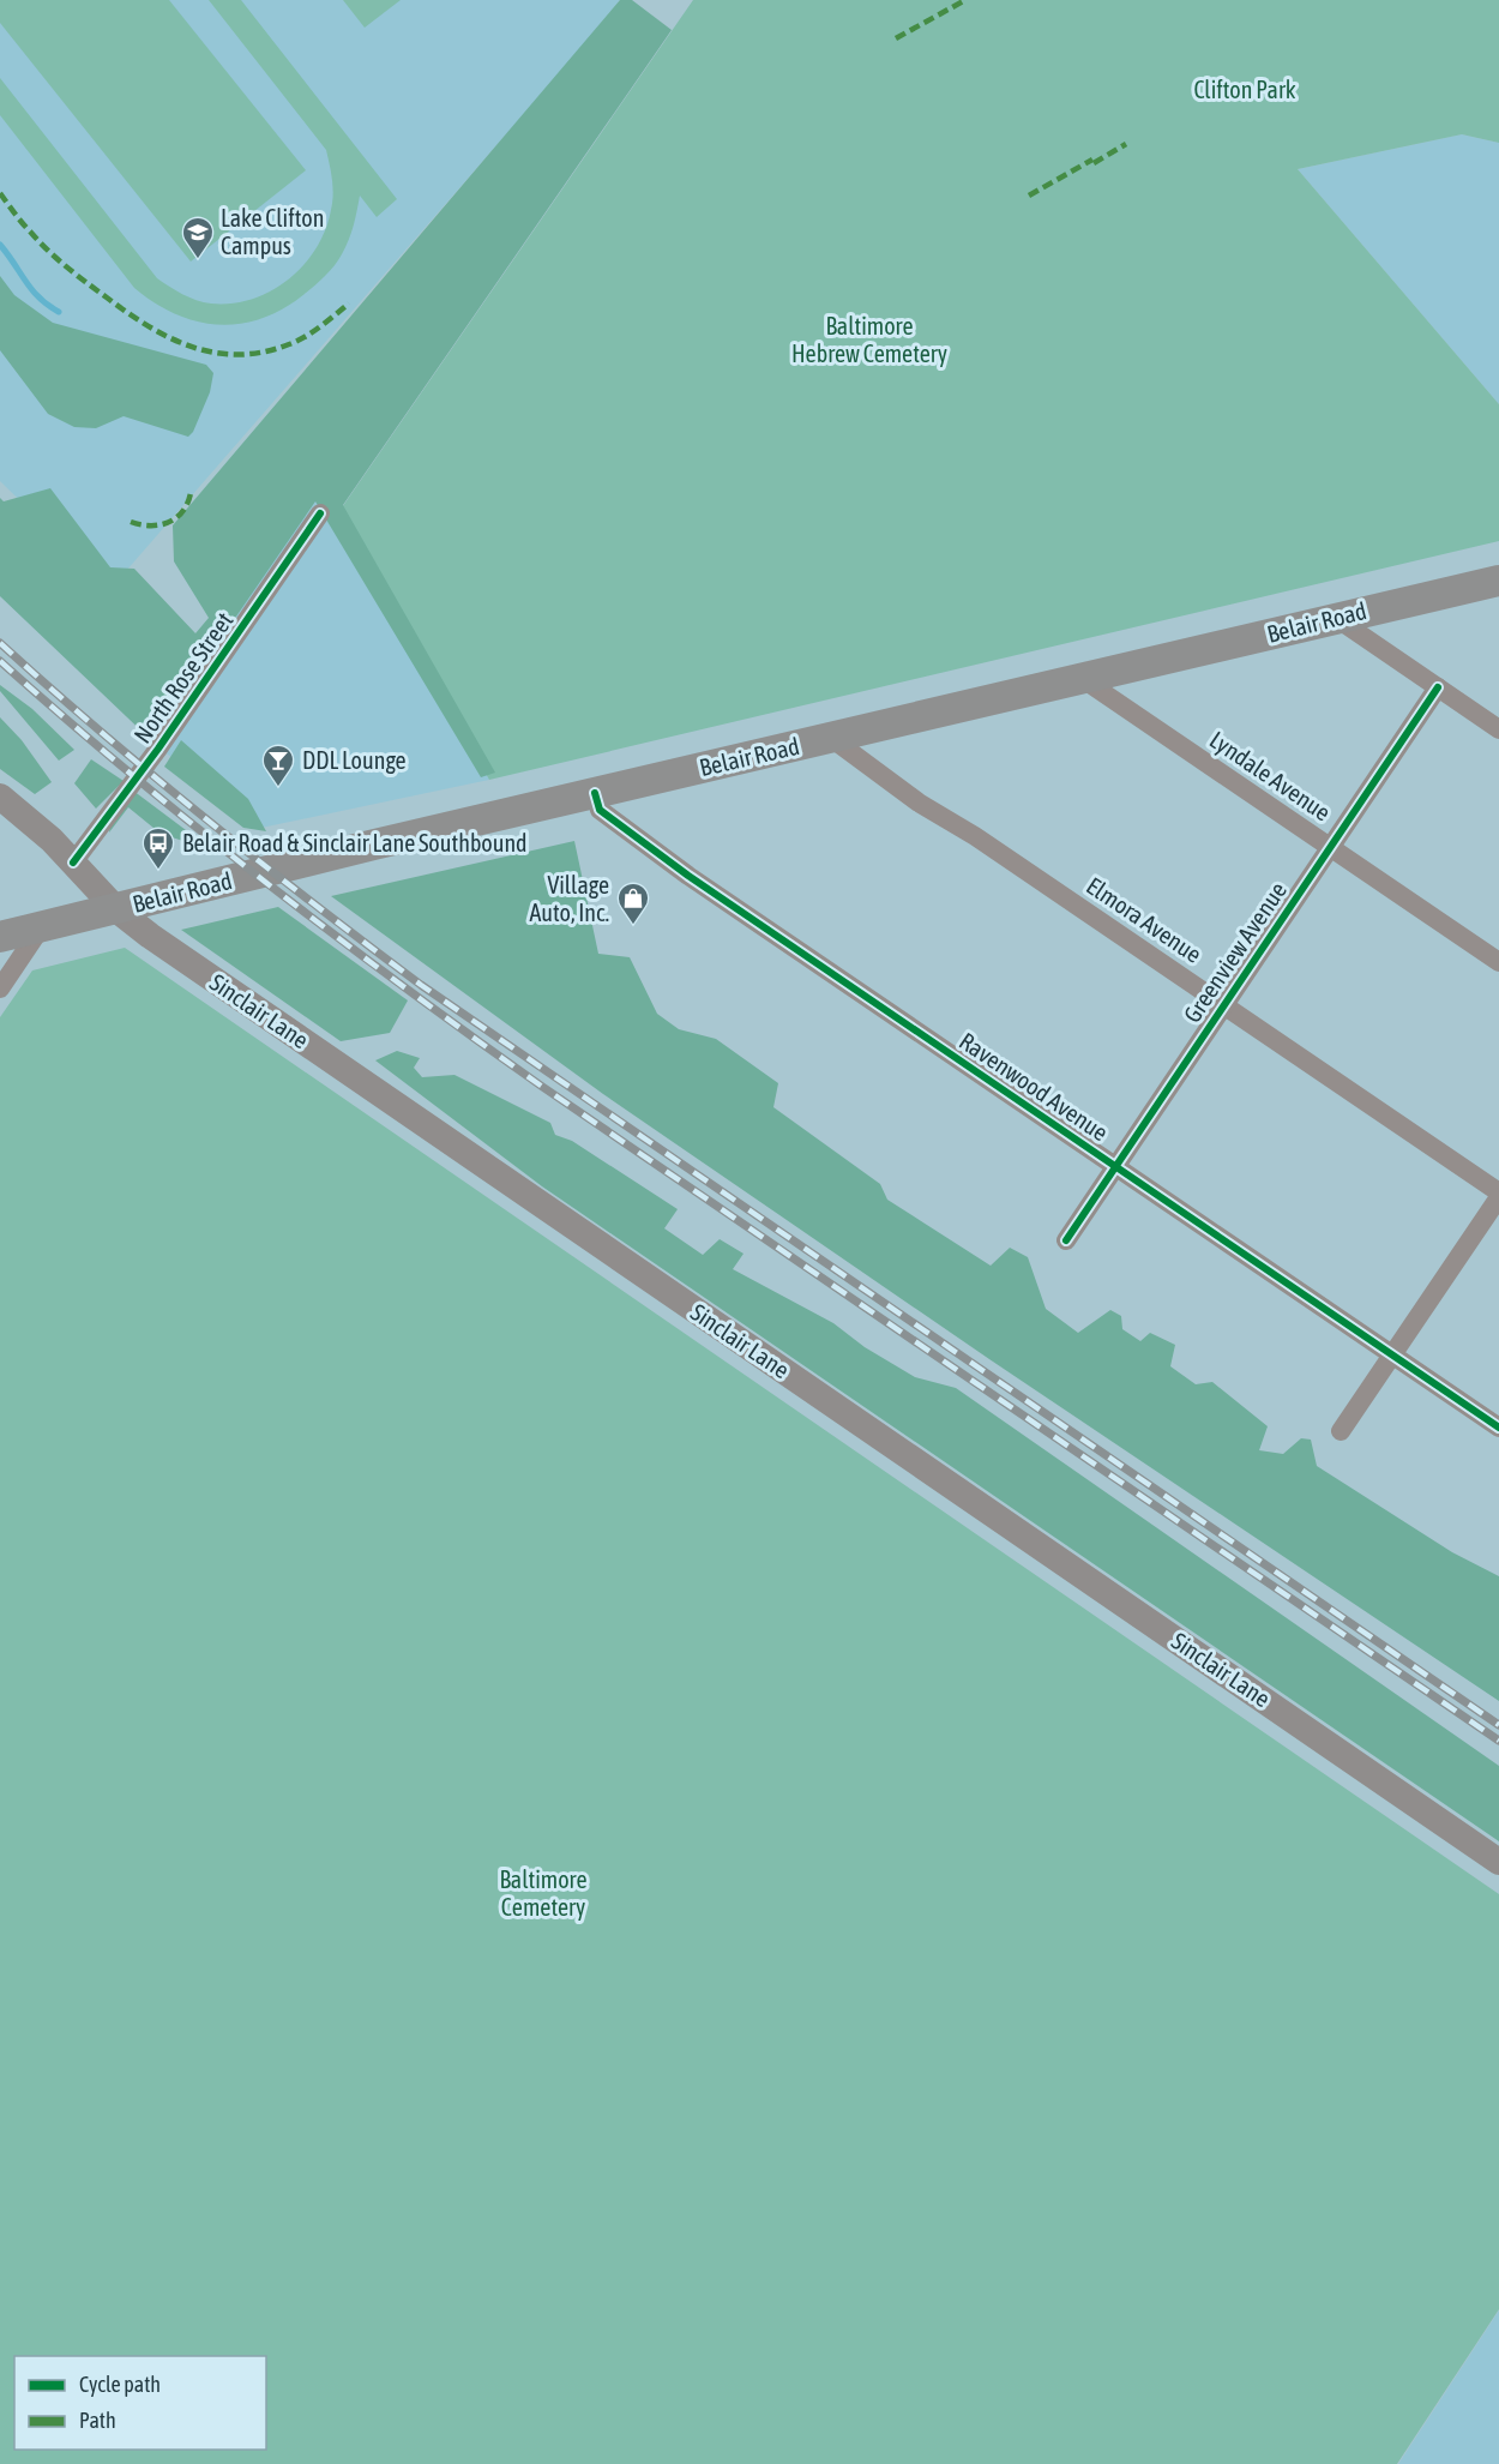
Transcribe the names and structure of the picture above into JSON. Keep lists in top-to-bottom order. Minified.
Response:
{"streets":{"main road":["Belair Road","Sinclair Lane"],"street":["North Rose Street","Lyndale Avenue","Elmora Avenue","Greenview Avenue","Ravenwood Avenue"]},"crossings":[["Belair Road","Lyndale Avenue"],["Belair Road","Elmora Avenue"],["Belair Road","Sinclair Lane"],["Belair Road","Ravenwood Avenue"],["North Rose Street","Sinclair Lane"],["Lyndale Avenue","Greenview Avenue"],["Elmora Avenue","Greenview Avenue"],["Greenview Avenue","Ravenwood Avenue"]],"parks":["Clifton Park","Baltimore Hebrew Cemetery","Baltimore Cemetery"],"places":{"school or university":["Lake Clifton Campus"],"bar":["DDL Lounge"],"bus stop":["Belair Road & Sinclair Lane Southbound"],"shop":["Village Auto, Inc."]},"legend":["Cycle path","Path"]}
